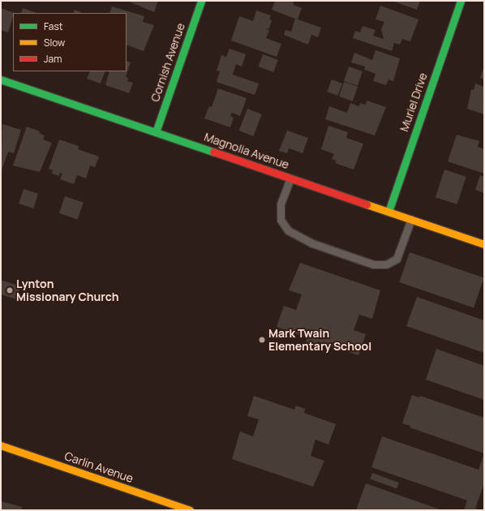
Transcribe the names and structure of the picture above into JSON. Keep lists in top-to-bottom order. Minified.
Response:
{"streets":{"street":["Cornish Avenue","Muriel Drive","Magnolia Avenue","Carlin Avenue"]},"crossings":[["Cornish Avenue","Magnolia Avenue"],["Muriel Drive","Magnolia Avenue"]],"places":["Lynton Missionary Church","Mark Twain Elementary School"],"legend":["Fast","Slow","Jam"]}
